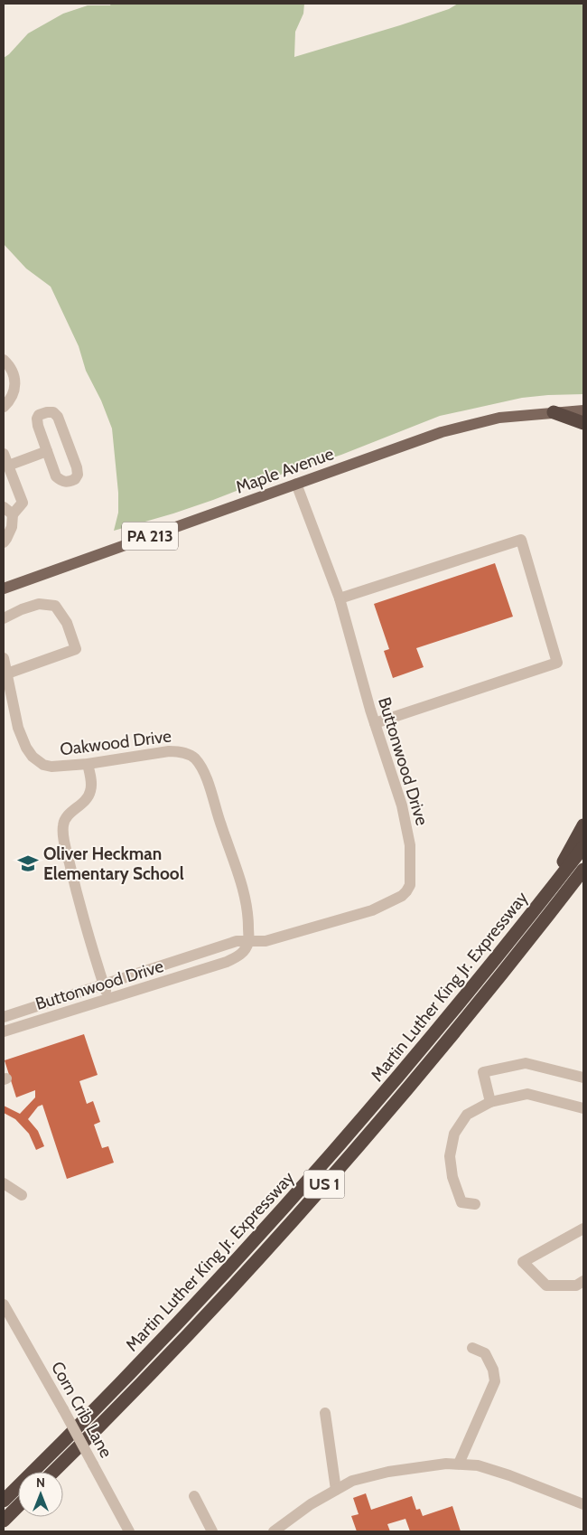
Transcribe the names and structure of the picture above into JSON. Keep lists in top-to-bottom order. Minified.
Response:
{"streets":{"highway":["Martin Luther King Jr. Expressway","US 1"],"main road":["Maple Avenue","PA 213"],"street":["Oakwood Drive","Buttonwood Drive","Corn Crib Lane"]},"crossings":[["Maple Avenue","Buttonwood Drive"],["Oakwood Drive","Buttonwood Drive"]],"places":{"school or university":["Oliver Heckman Elementary School"]},"north":"top"}
